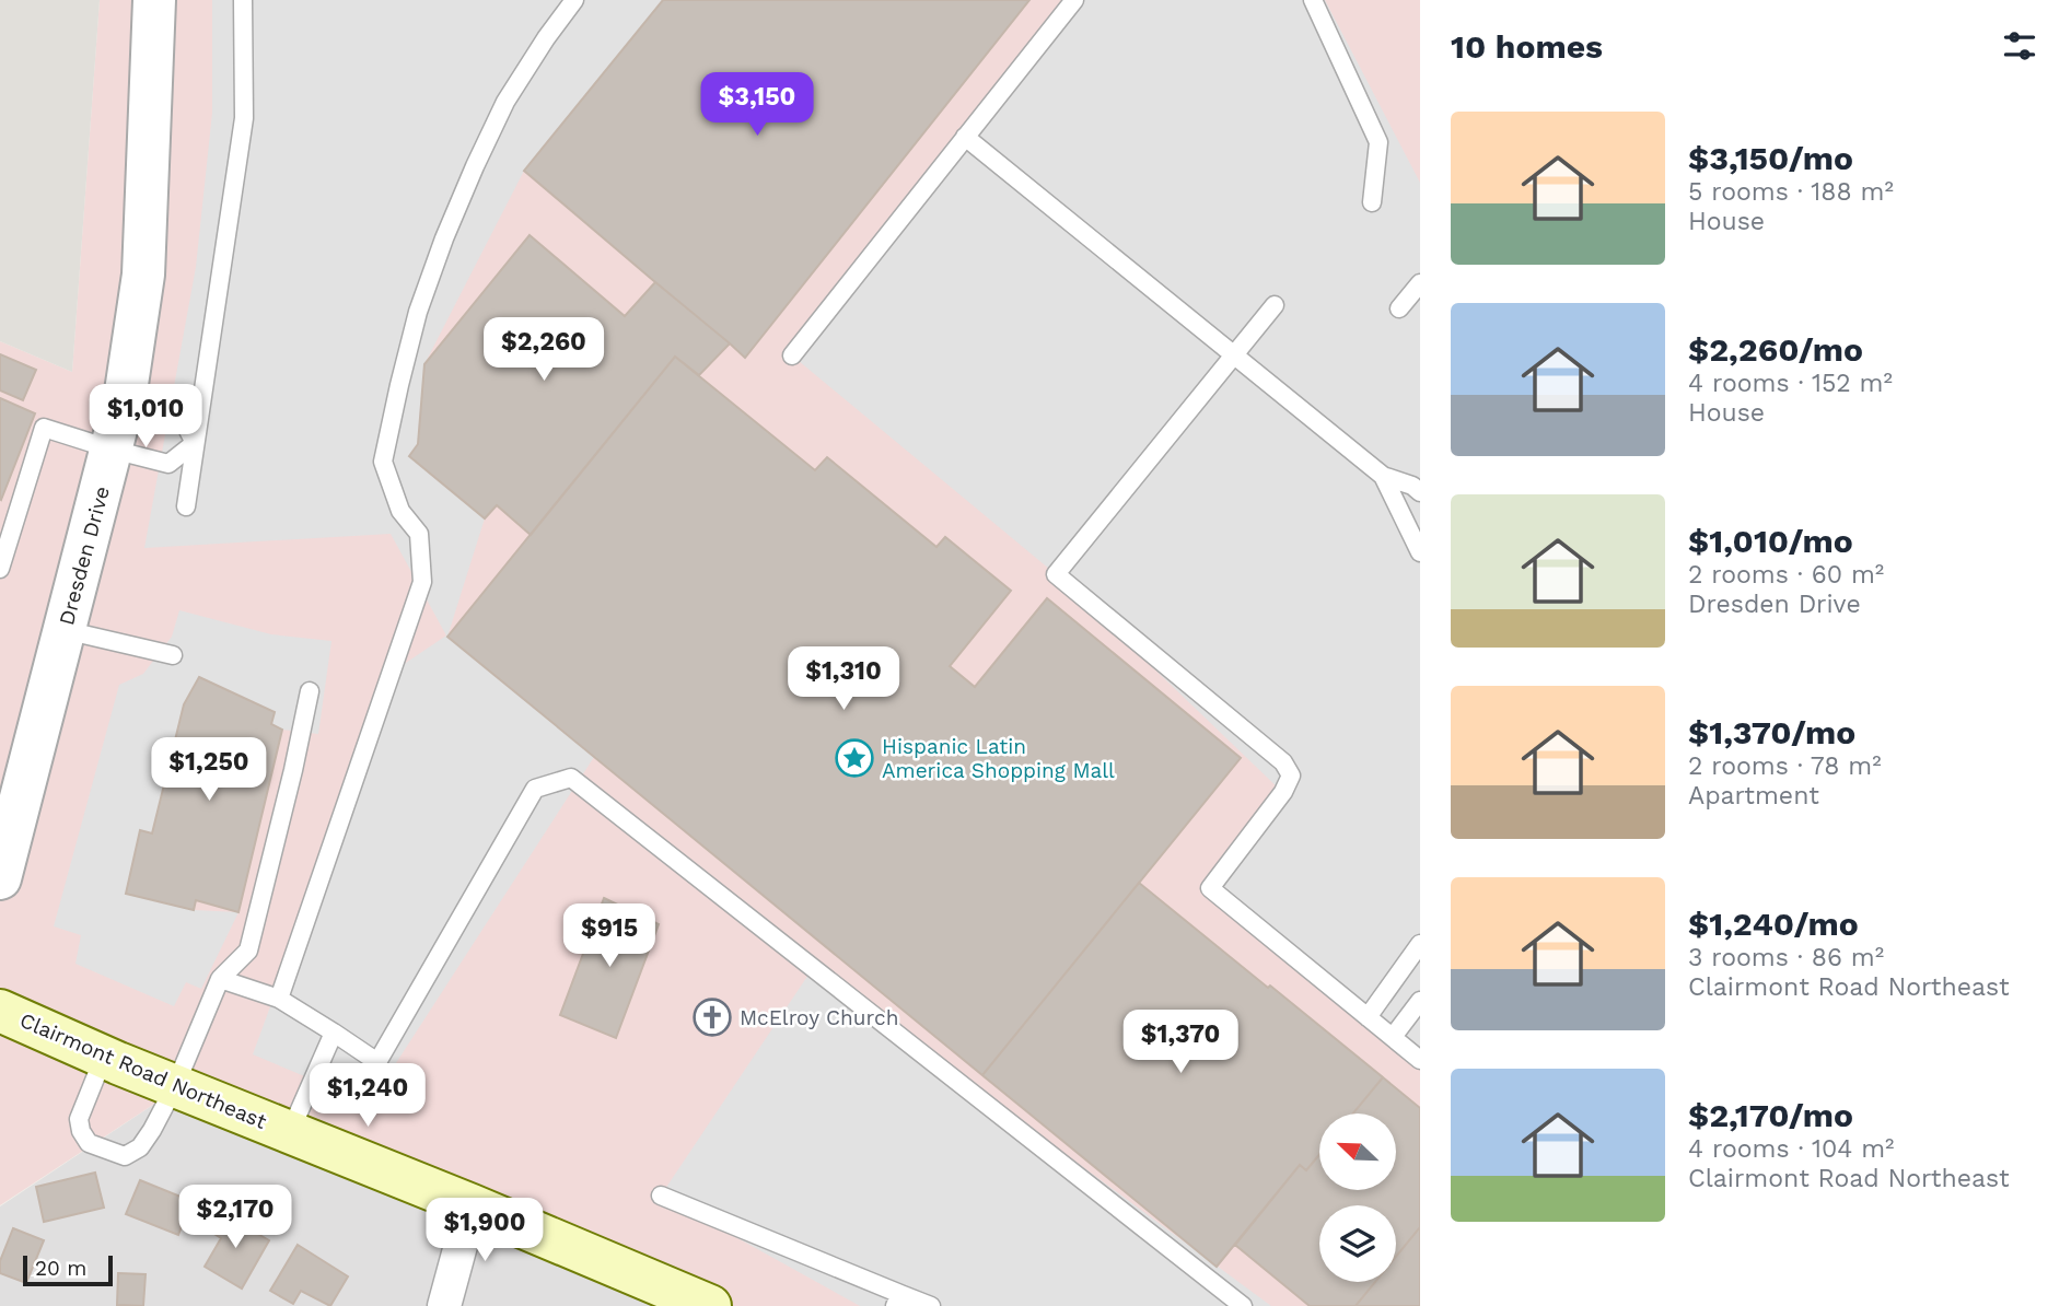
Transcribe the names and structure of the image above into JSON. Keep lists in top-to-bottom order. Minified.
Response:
{"streets":{"main road":["Clairmont Road Northeast"],"street":["Dresden Drive"]},"places":{"place":["Hispanic Latin America Shopping Mall"],"church":["McElroy Church"]},"scale_bar":"20 m","north":"top left","page":{"heading":"10 homes","price":["$3,150","$2,260","$1,010","$1,310","$1,250","$915","$1,370","$1,240","$2,170","$1,900"],"list":[{"name":"$3,150/mo","note":"5 rooms · 188 m² · House"},{"name":"$2,260/mo","note":"4 rooms · 152 m² · House"},{"name":"$1,010/mo","note":"2 rooms · 60 m² · Dresden Drive"},{"name":"$1,370/mo","note":"2 rooms · 78 m² · Apartment"},{"name":"$1,240/mo","note":"3 rooms · 86 m² · Clairmont Road Northeast"},{"name":"$2,170/mo","note":"4 rooms · 104 m² · Clairmont Road Northeast"}],"scale":"20 m"}}
